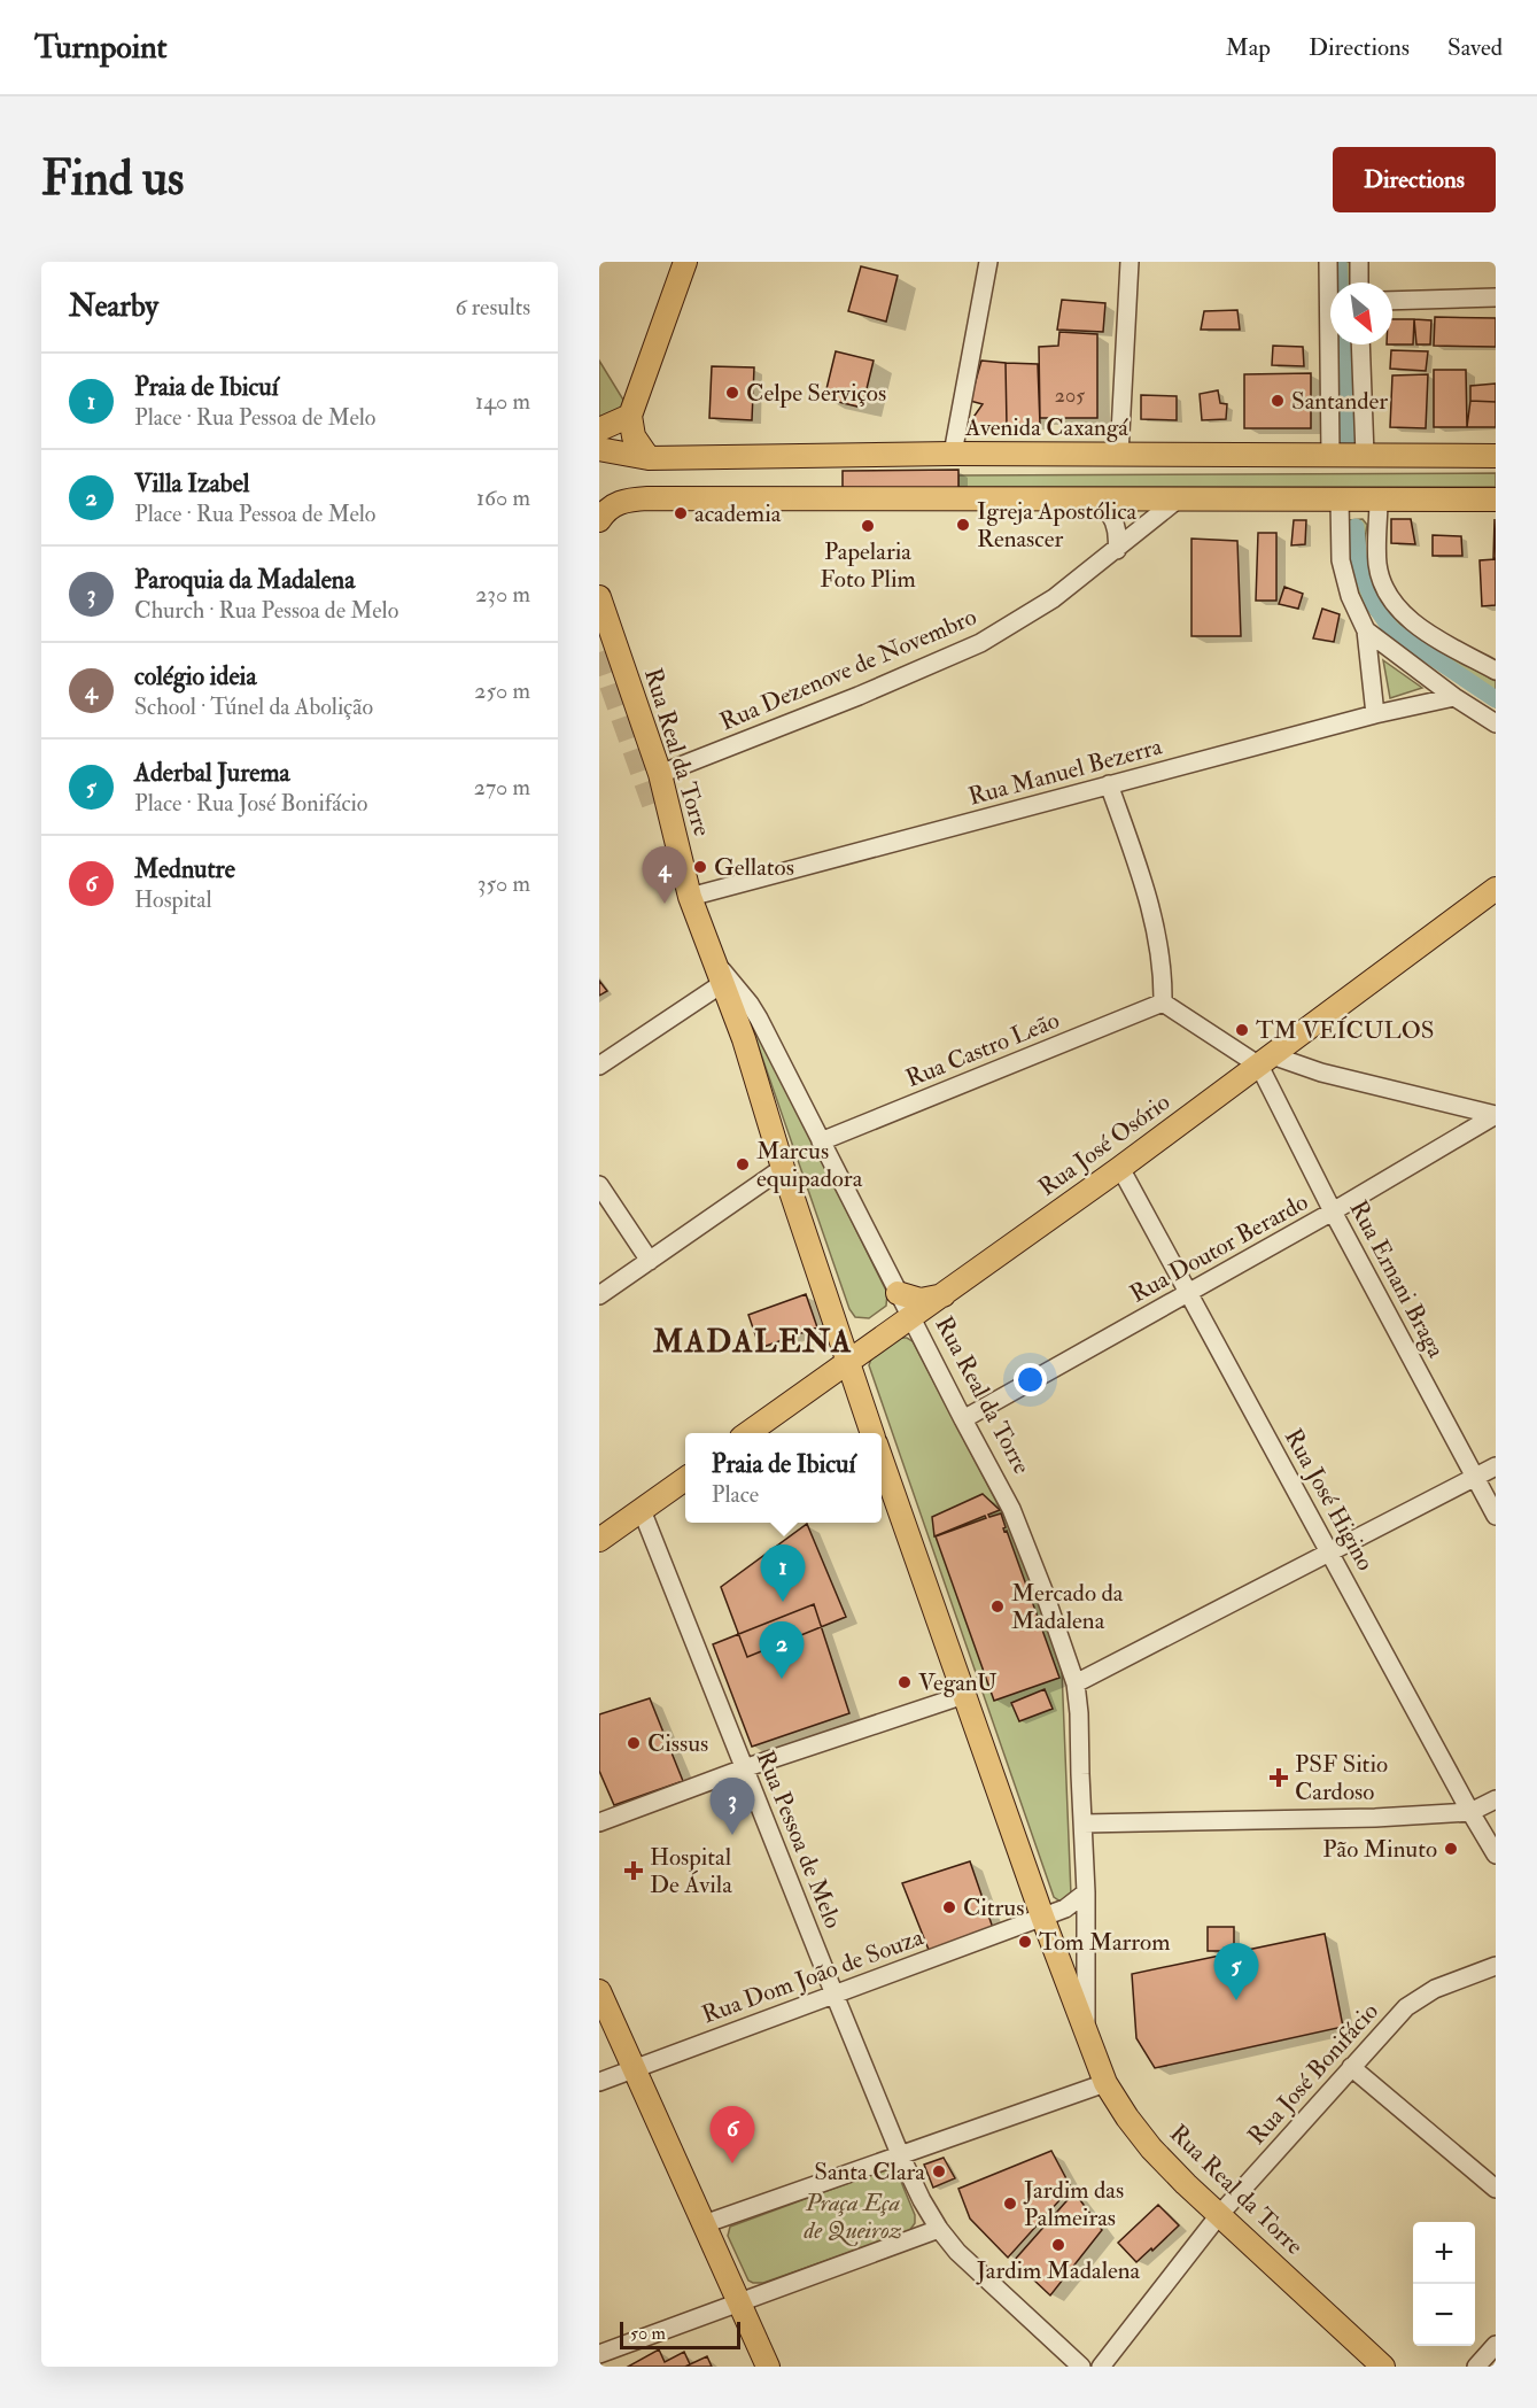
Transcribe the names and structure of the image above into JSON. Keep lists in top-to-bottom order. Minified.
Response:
{"streets":{"main road":["Avenida Caxangá","Rua Real da Torre","Rua José Osório"],"street":["Rua Dezenove de Novembro","Rua Manuel Bezerra","Rua Castro Leão","Rua Doutor Berardo","Rua Ernani Braga","Rua José Higino","Rua Pessoa de Melo","Rua Dom João de Souza","Rua José Bonifácio"]},"crossings":[["Rua Dezenove de Novembro","Rua Real da Torre"],["Rua Real da Torre","Rua Manuel Bezerra"],["Rua Real da Torre","Rua Castro Leão"],["Rua Real da Torre","Rua José Osório"],["Rua Real da Torre","Rua Doutor Berardo"],["Rua Real da Torre","Rua Dom João de Souza"],["Rua Real da Torre","Rua José Bonifácio"],["Rua José Osório","Rua Ernani Braga"],["Rua José Osório","Rua José Higino"],["Rua Doutor Berardo","Rua Ernani Braga"],["Rua Doutor Berardo","Rua José Higino"],["Rua Pessoa de Melo","Rua Dom João de Souza"]],"districts":["MADALENA"],"parks":["Praça Eça de Queiroz"],"places":{"other":["Celpe Serviços","Santander","academia","Igreja Apostólica Renascer","Papelaria Foto Plim","Gellatos","TM VEÍCULOS","Marcus equipadora","Mercado da Madalena","VeganU","Cissus","Pão Minuto","Citrus","Tom Marrom","Santa Clara","Jardim das Palmeiras","Jardim Madalena"],"health":["PSF Sitio Cardoso","Hospital De Ávila"]},"house_numbers":["205"],"scale_bar":"50 m","north":"bottom right","page":{"header":"Turnpoint","nav":["Map","Directions","Saved"],"buttons":"Directions","title":"Find us","heading":["Nearby","6 results"],"list":[{"mark":"1","name":"Praia de Ibicuí","note":"Place · Rua Pessoa de Melo","value":"140 m"},{"mark":"2","name":"Villa Izabel","note":"Place · Rua Pessoa de Melo","value":"160 m"},{"mark":"3","name":"Paroquia da Madalena","note":"Church · Rua Pessoa de Melo","value":"230 m"},{"mark":"4","name":"colégio ideia","note":"School · Túnel da Abolição","value":"250 m"},{"mark":"5","name":"Aderbal Jurema","note":"Place · Rua José Bonifácio","value":"270 m"},{"mark":"6","name":"Mednutre","note":"Hospital","value":"350 m"}],"pins":["4","1","2","3","5","6"],"popup":["Praia de Ibicuí","Place"],"map_buttons":["+","−"],"scale":"50 m"}}
